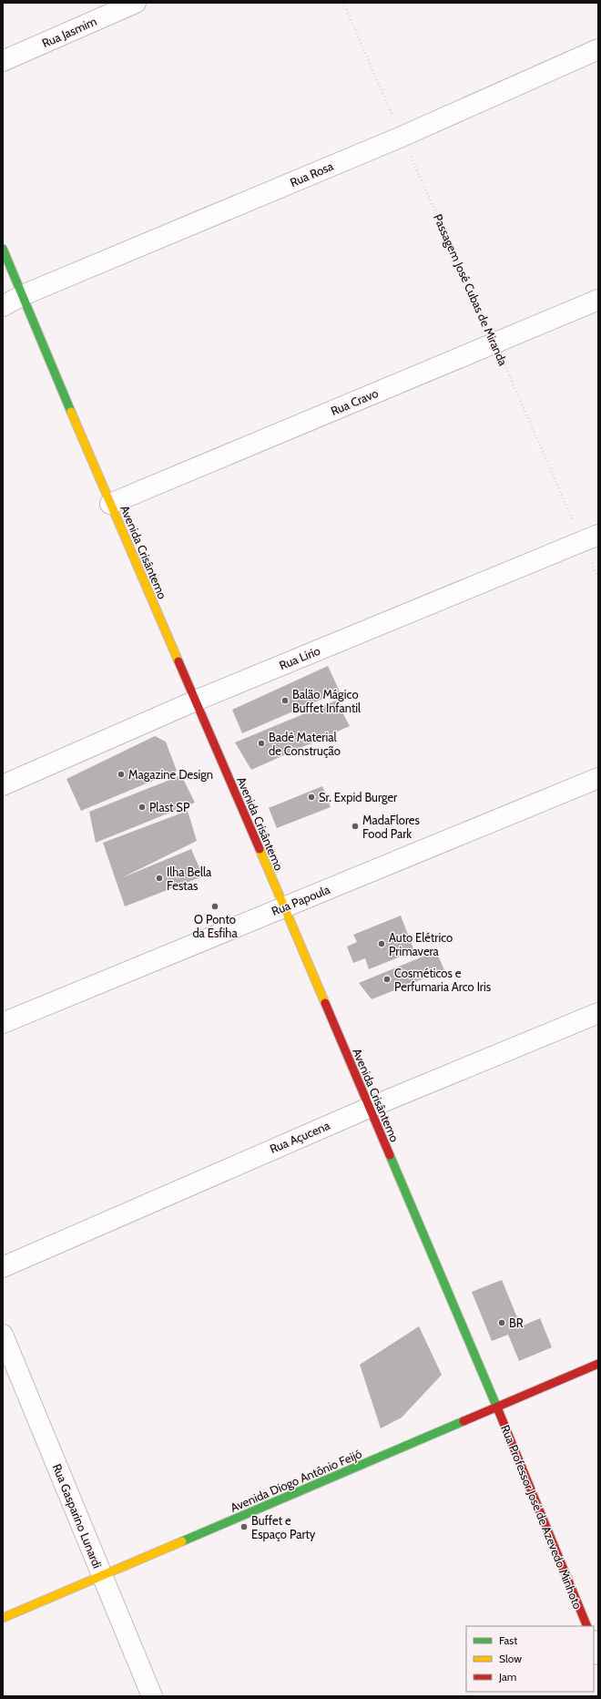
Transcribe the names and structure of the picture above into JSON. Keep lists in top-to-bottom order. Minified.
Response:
{"streets":{"street":["Rua Jasmim","Rua Rosa","Rua Cravo","Avenida Crisântemo","Rua Lirio","Rua Papoula","Rua Açucena","Avenida Diogo Antônio Feijó","Rua Gasparino Lunardi","Rua Professor José de Azevedo Minhoto"],"path":["Passagem José Cubas de Miranda"]},"crossings":[["Rua Rosa","Passagem José Cubas de Miranda"],["Rua Rosa","Avenida Crisântemo"],["Passagem José Cubas de Miranda","Rua Cravo"],["Passagem José Cubas de Miranda","Rua Lirio"],["Rua Cravo","Avenida Crisântemo"],["Avenida Crisântemo","Rua Lirio"],["Avenida Crisântemo","Rua Papoula"],["Avenida Crisântemo","Rua Açucena"],["Avenida Crisântemo","Avenida Diogo Antônio Feijó"],["Avenida Crisântemo","Rua Professor José de Azevedo Minhoto"],["Avenida Diogo Antônio Feijó","Rua Gasparino Lunardi"],["Avenida Diogo Antônio Feijó","Rua Professor José de Azevedo Minhoto"]],"places":["Balão Mágico Buffet Infantil","Badê Material de Construção","Magazine Design","Sr. Expid Burger","Plast SP","MadaFlores Food Park","Ilha Bella Festas","O Ponto da Esfiha","Auto Elétrico Primavera","Cosméticos e Perfumaria Arco Iris","BR","Buffet e Espaço Party"],"legend":["Fast","Slow","Jam"]}
